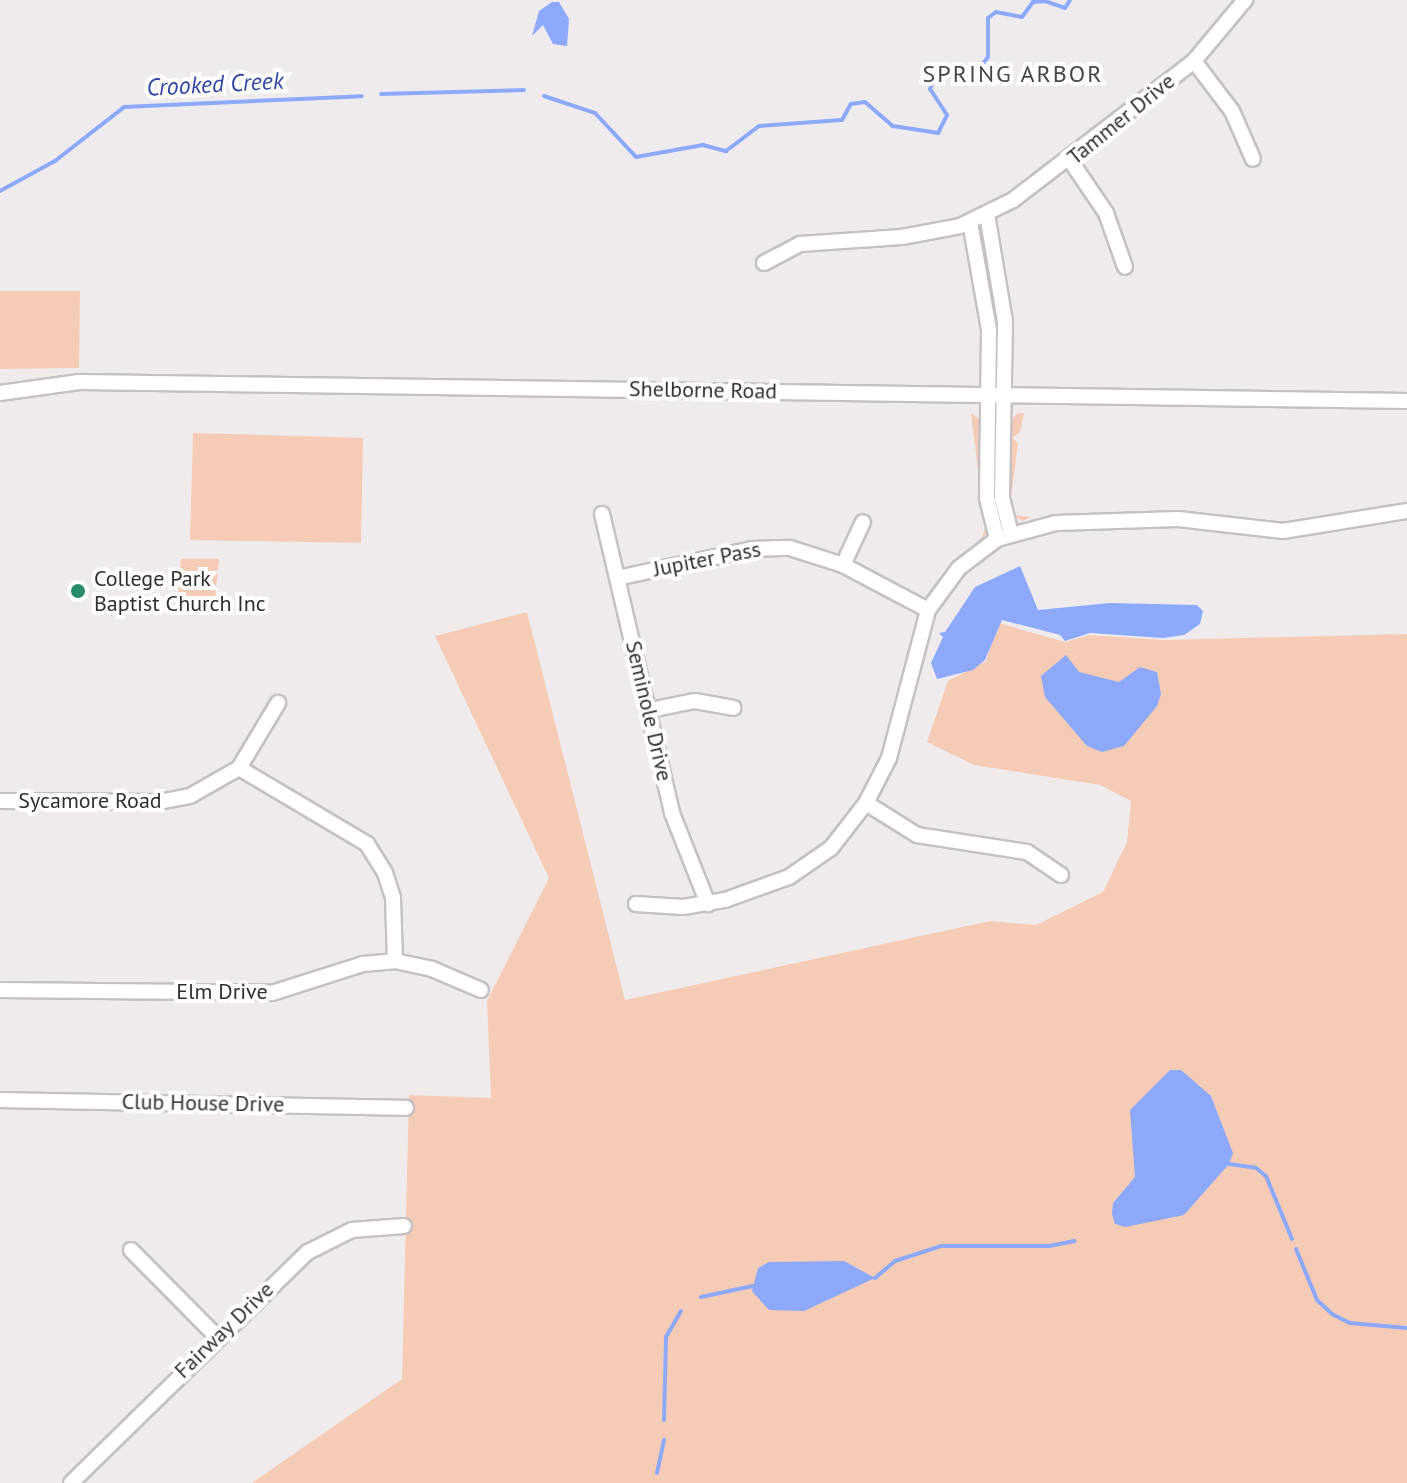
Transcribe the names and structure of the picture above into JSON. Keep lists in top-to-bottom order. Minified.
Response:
{"streets":{"street":["Tammer Drive","Shelborne Road","Jupiter Pass","Seminole Drive","Sycamore Road","Elm Drive","Club House Drive","Fairway Drive"]},"crossings":[["Jupiter Pass","Seminole Drive"]],"districts":["SPRING ARBOR"],"water":["Crooked Creek"],"places":["College Park Baptist Church Inc"]}
